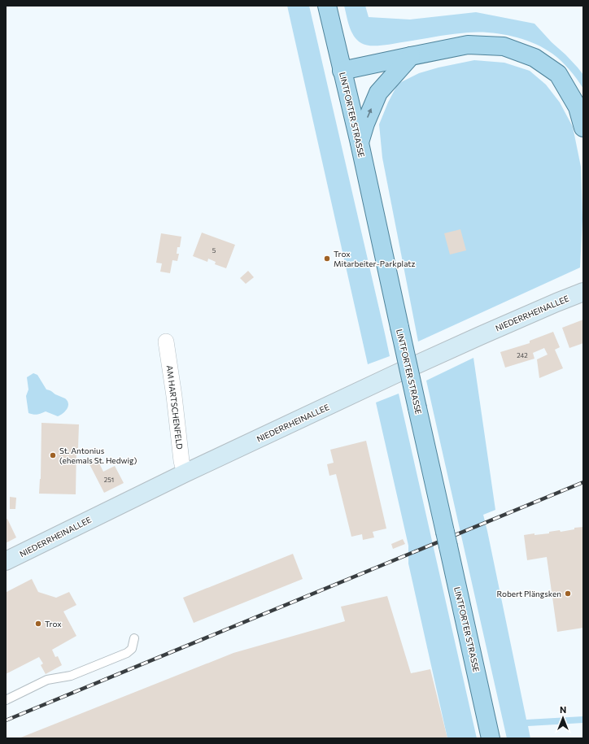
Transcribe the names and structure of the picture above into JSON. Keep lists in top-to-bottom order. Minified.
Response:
{"streets":{"main road":["LINTFORTER STRASSE","NIEDERRHEINALLEE"],"street":["AM HARTSCHENFELD"]},"crossings":[["NIEDERRHEINALLEE","AM HARTSCHENFELD"]],"places":["Trox Mitarbeiter-Parkplatz","St. Antonius (ehemals St. Hedwig)","Robert Plängsken","Trox"],"house_numbers":["5","242","251"],"north":"top"}
